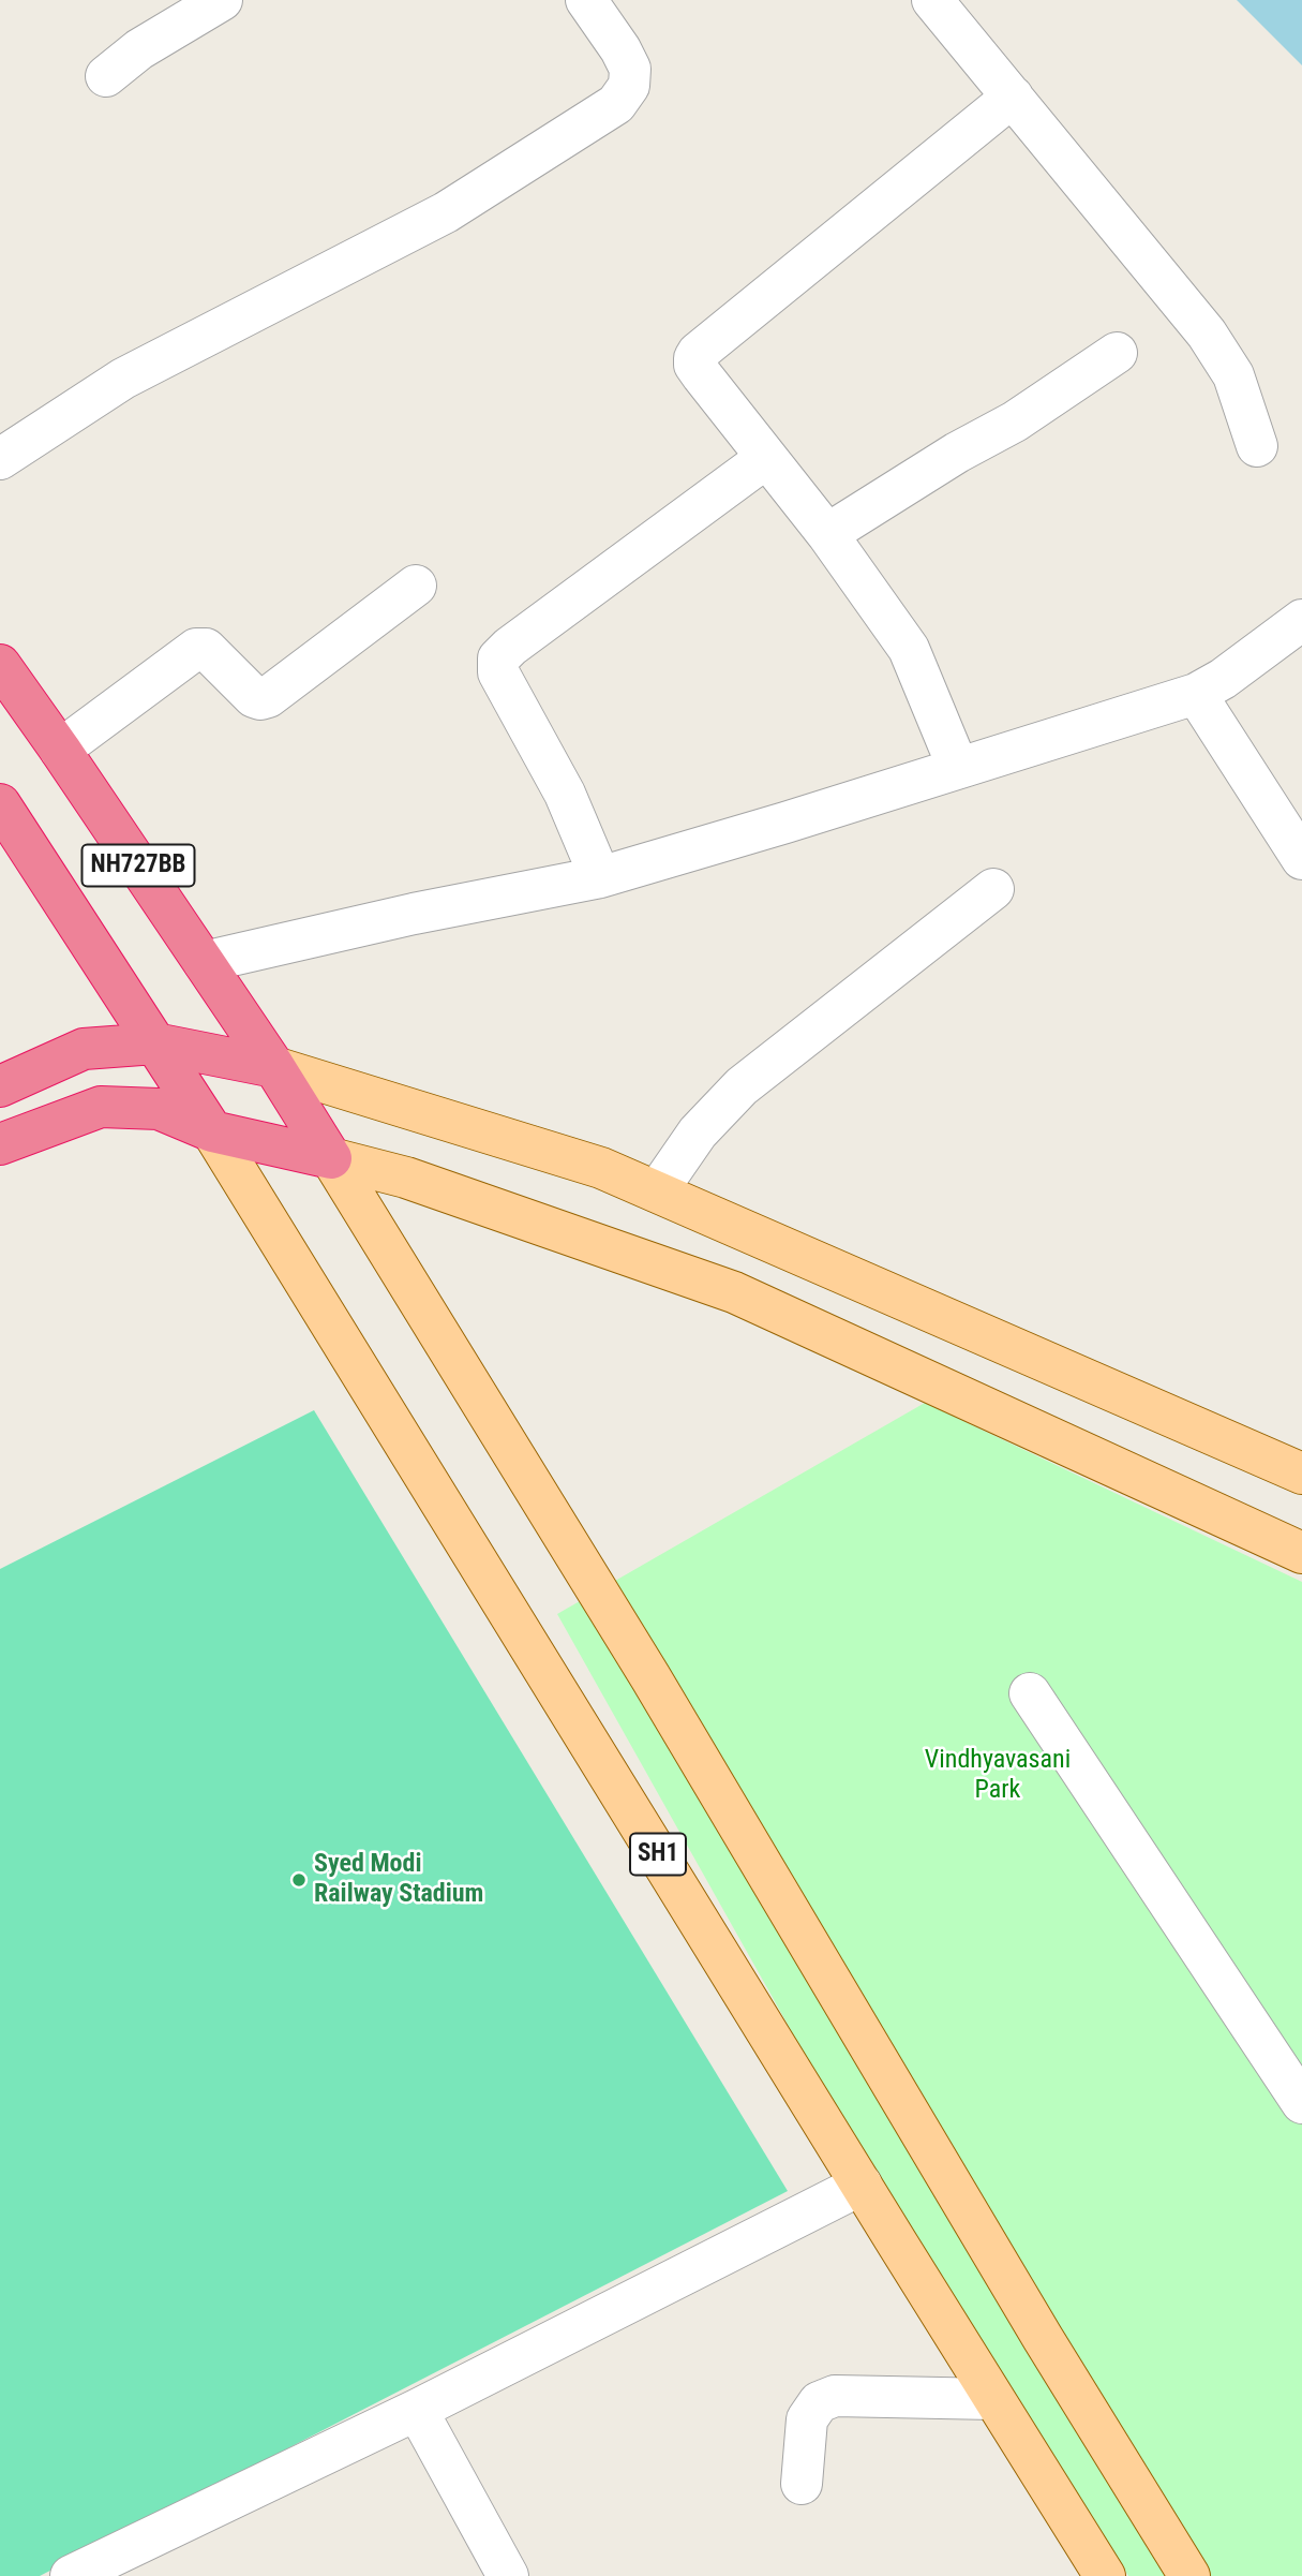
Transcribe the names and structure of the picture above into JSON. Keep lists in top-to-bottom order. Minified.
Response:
{"streets":{"highway":["NH727BB"],"main road":["SH1"]},"crossings":[["NH727BB","SH1"]],"parks":["Vindhyavasani Park"],"places":["Syed Modi Railway Stadium"]}
